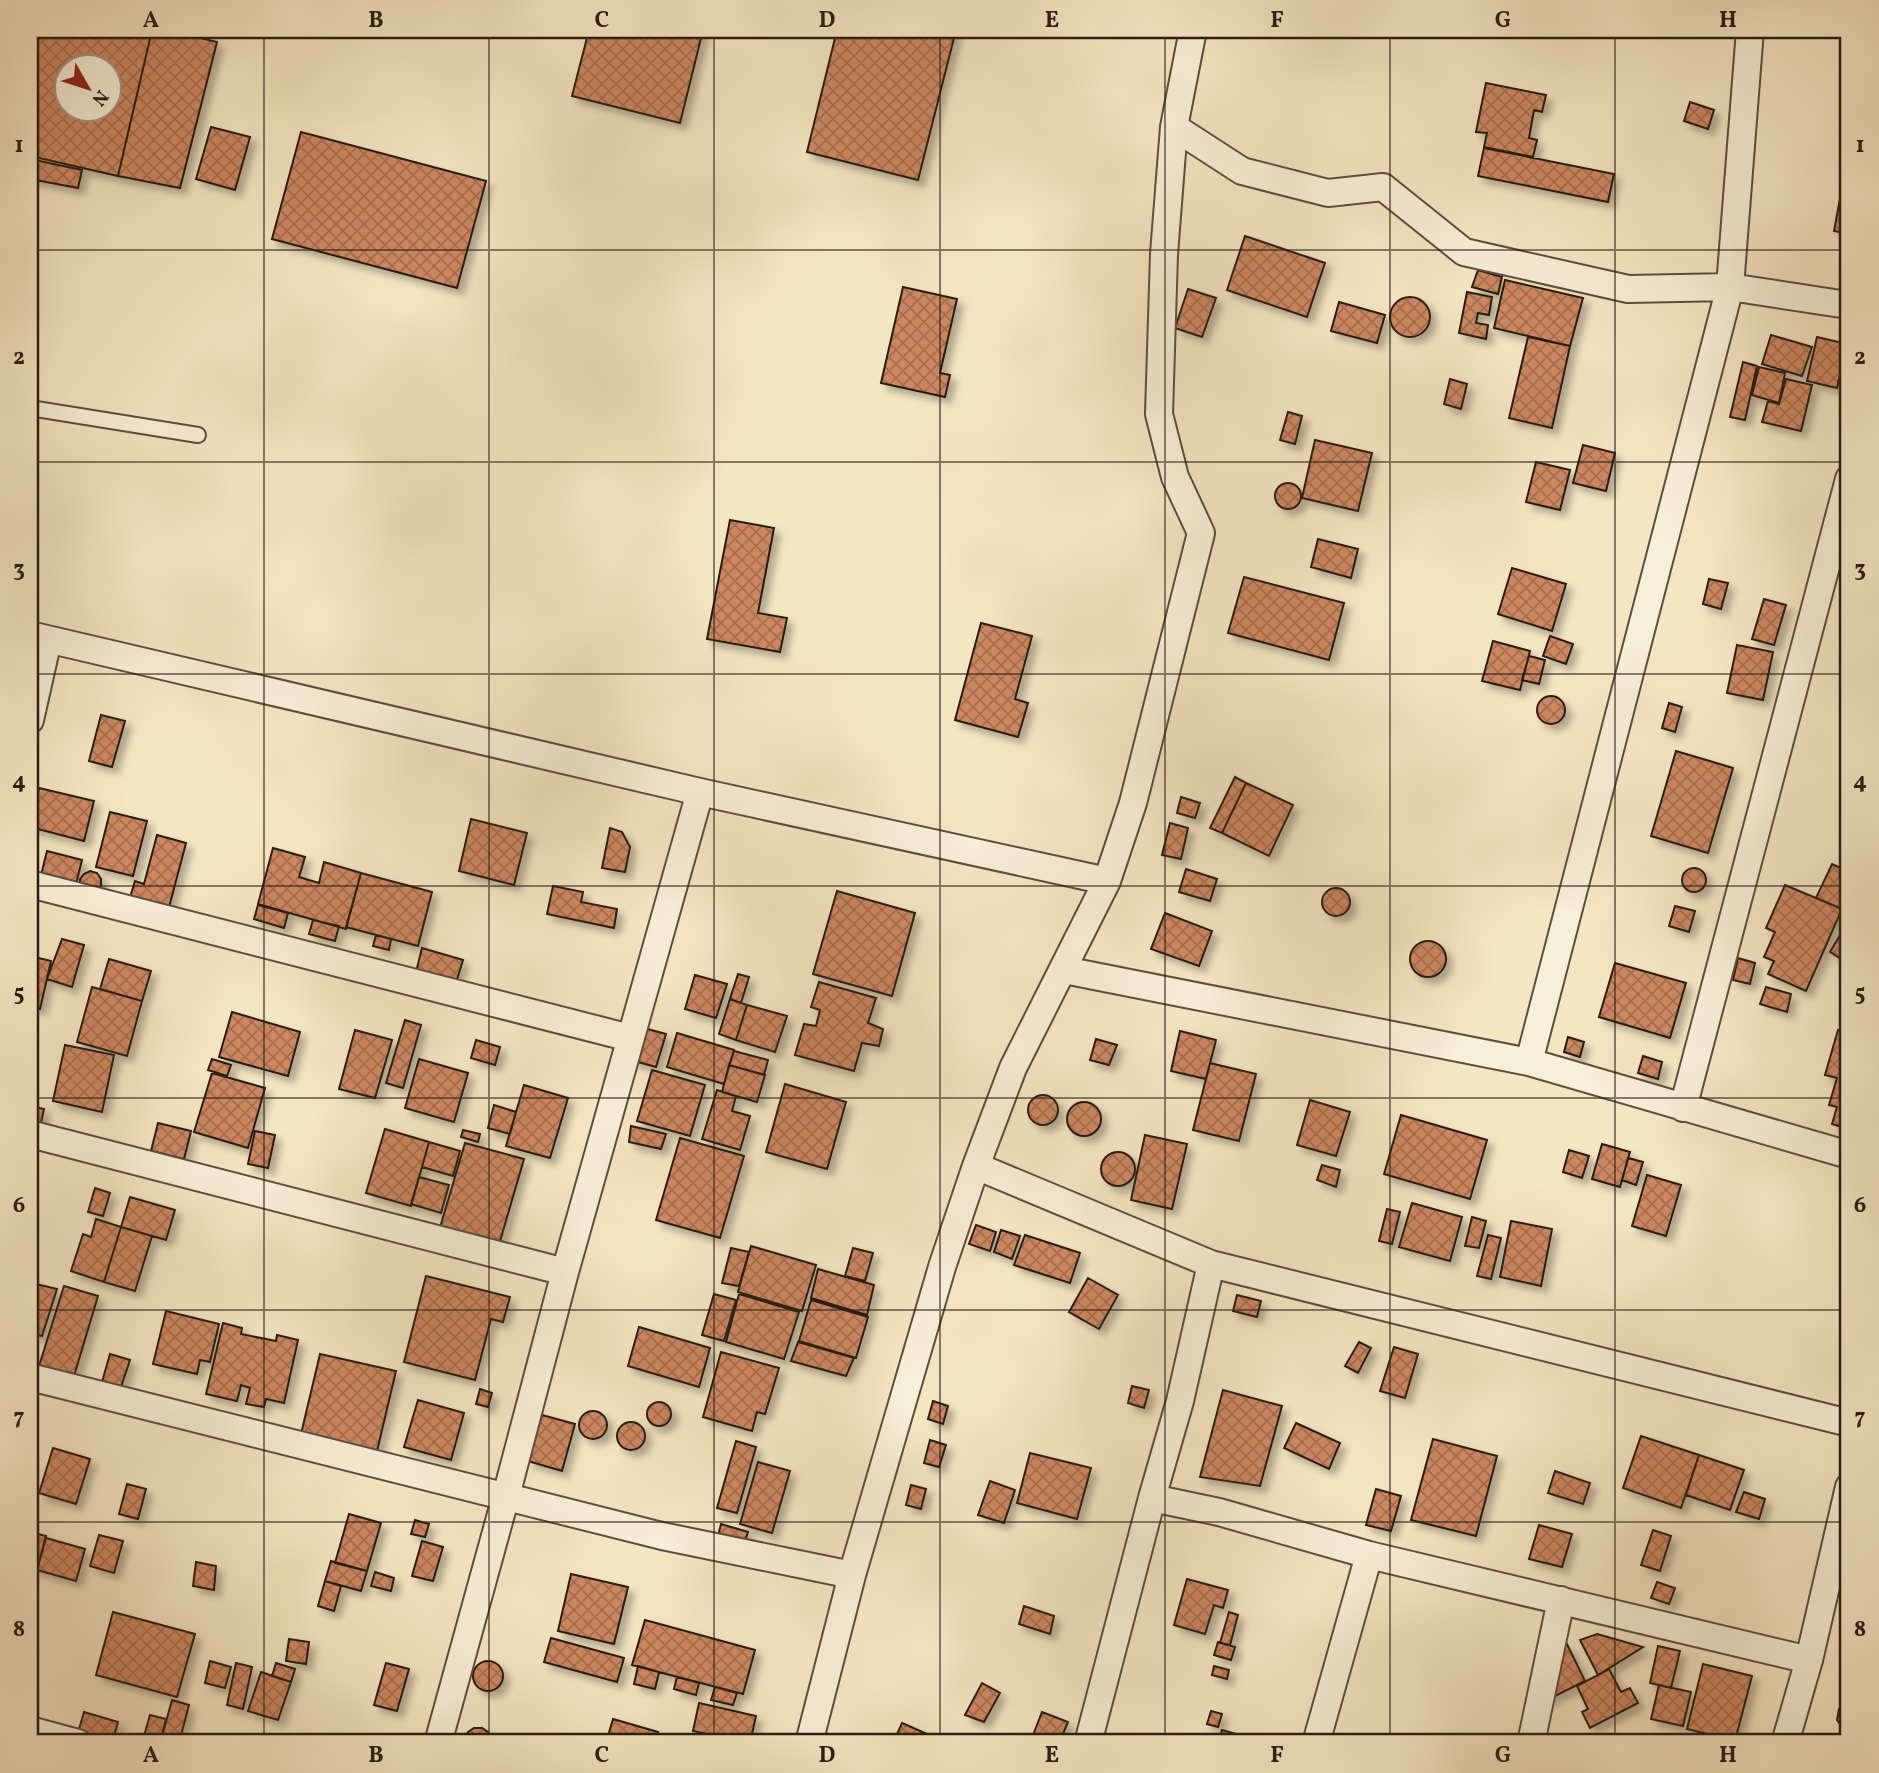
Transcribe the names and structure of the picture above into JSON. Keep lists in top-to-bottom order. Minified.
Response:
{"north":"bottom right","grid":{"columns":["A","B","C","D","E","F","G","H"],"rows":["1","2","3","4","5","6","7","8"]}}
